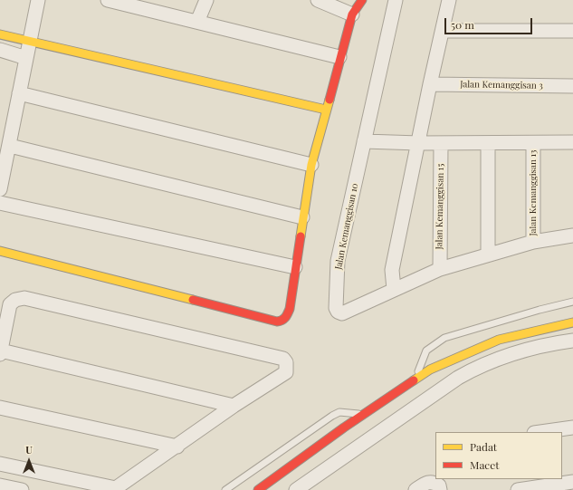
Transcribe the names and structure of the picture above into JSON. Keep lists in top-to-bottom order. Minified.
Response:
{"streets":{"street":["Jalan Kemanggisan 3","Jalan Kemanggisan 13","Jalan Kemanggisan 15","Jalan Kemanggisan 10"]},"legend":["Padat","Macet"],"scale_bar":"50 m","north":"top"}
